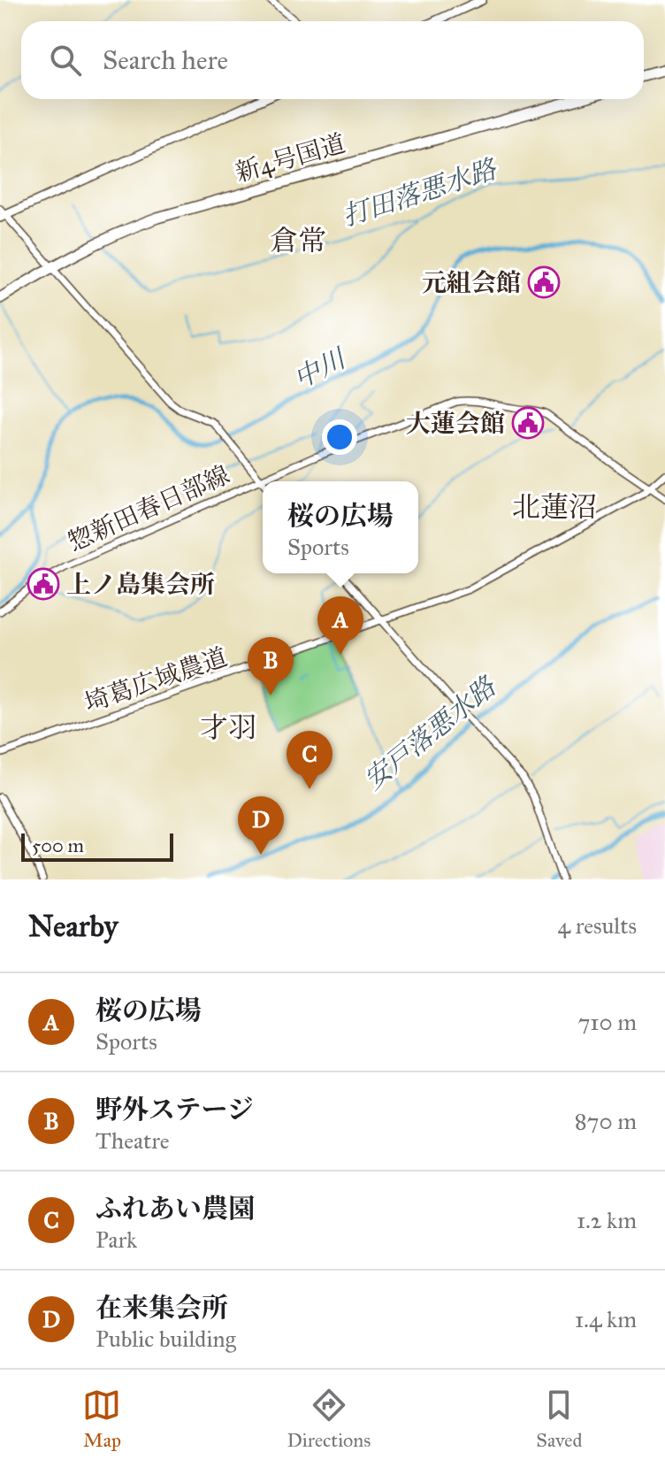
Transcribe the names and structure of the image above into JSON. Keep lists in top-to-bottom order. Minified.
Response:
{"streets":{"highway":["新4号国道"],"street":["惣新田春日部線","埼葛広域農道"]},"crossings":[["惣新田春日部線","埼葛広域農道"]],"districts":["倉常","北蓮沼","才羽"],"water":["打田落悪水路","中川","安戸落悪水路"],"places":{"public building":["元組会館","大蓮会館","上ノ島集会所"]},"scale_bar":"500 m","page":{"search":"Search here","popup":["桜の広場","Sports"],"pins":["A","B","C","D"],"scale":"500 m","heading":["Nearby","4 results"],"list":[{"mark":"A","name":"桜の広場","note":"Sports","value":"710 m"},{"mark":"B","name":"野外ステージ","note":"Theatre","value":"870 m"},{"mark":"C","name":"ふれあい農園","note":"Park","value":"1.2 km"},{"mark":"D","name":"在来集会所","note":"Public building","value":"1.4 km"}],"nav":["Map","Directions","Saved"]}}
